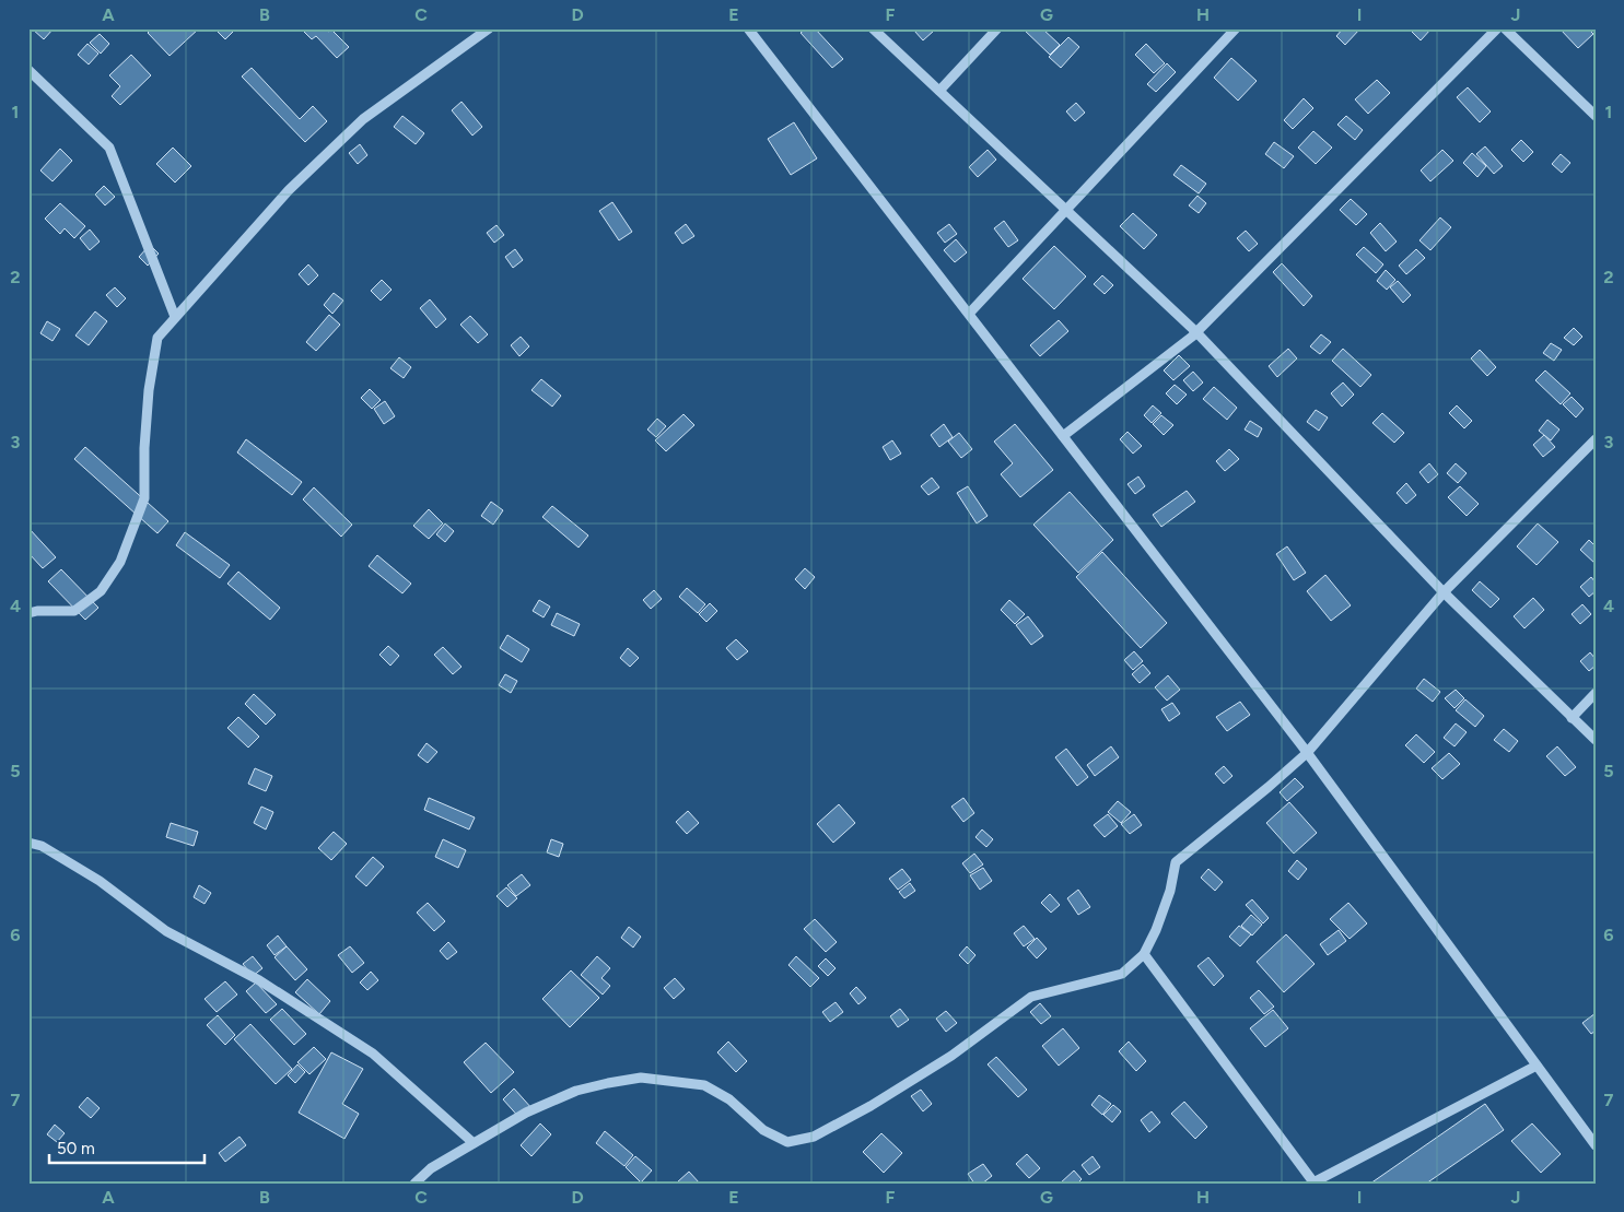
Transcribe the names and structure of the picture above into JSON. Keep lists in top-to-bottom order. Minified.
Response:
{"scale_bar":"50 m","grid":{"columns":["A","B","C","D","E","F","G","H","I","J"],"rows":["1","2","3","4","5","6","7"]}}
